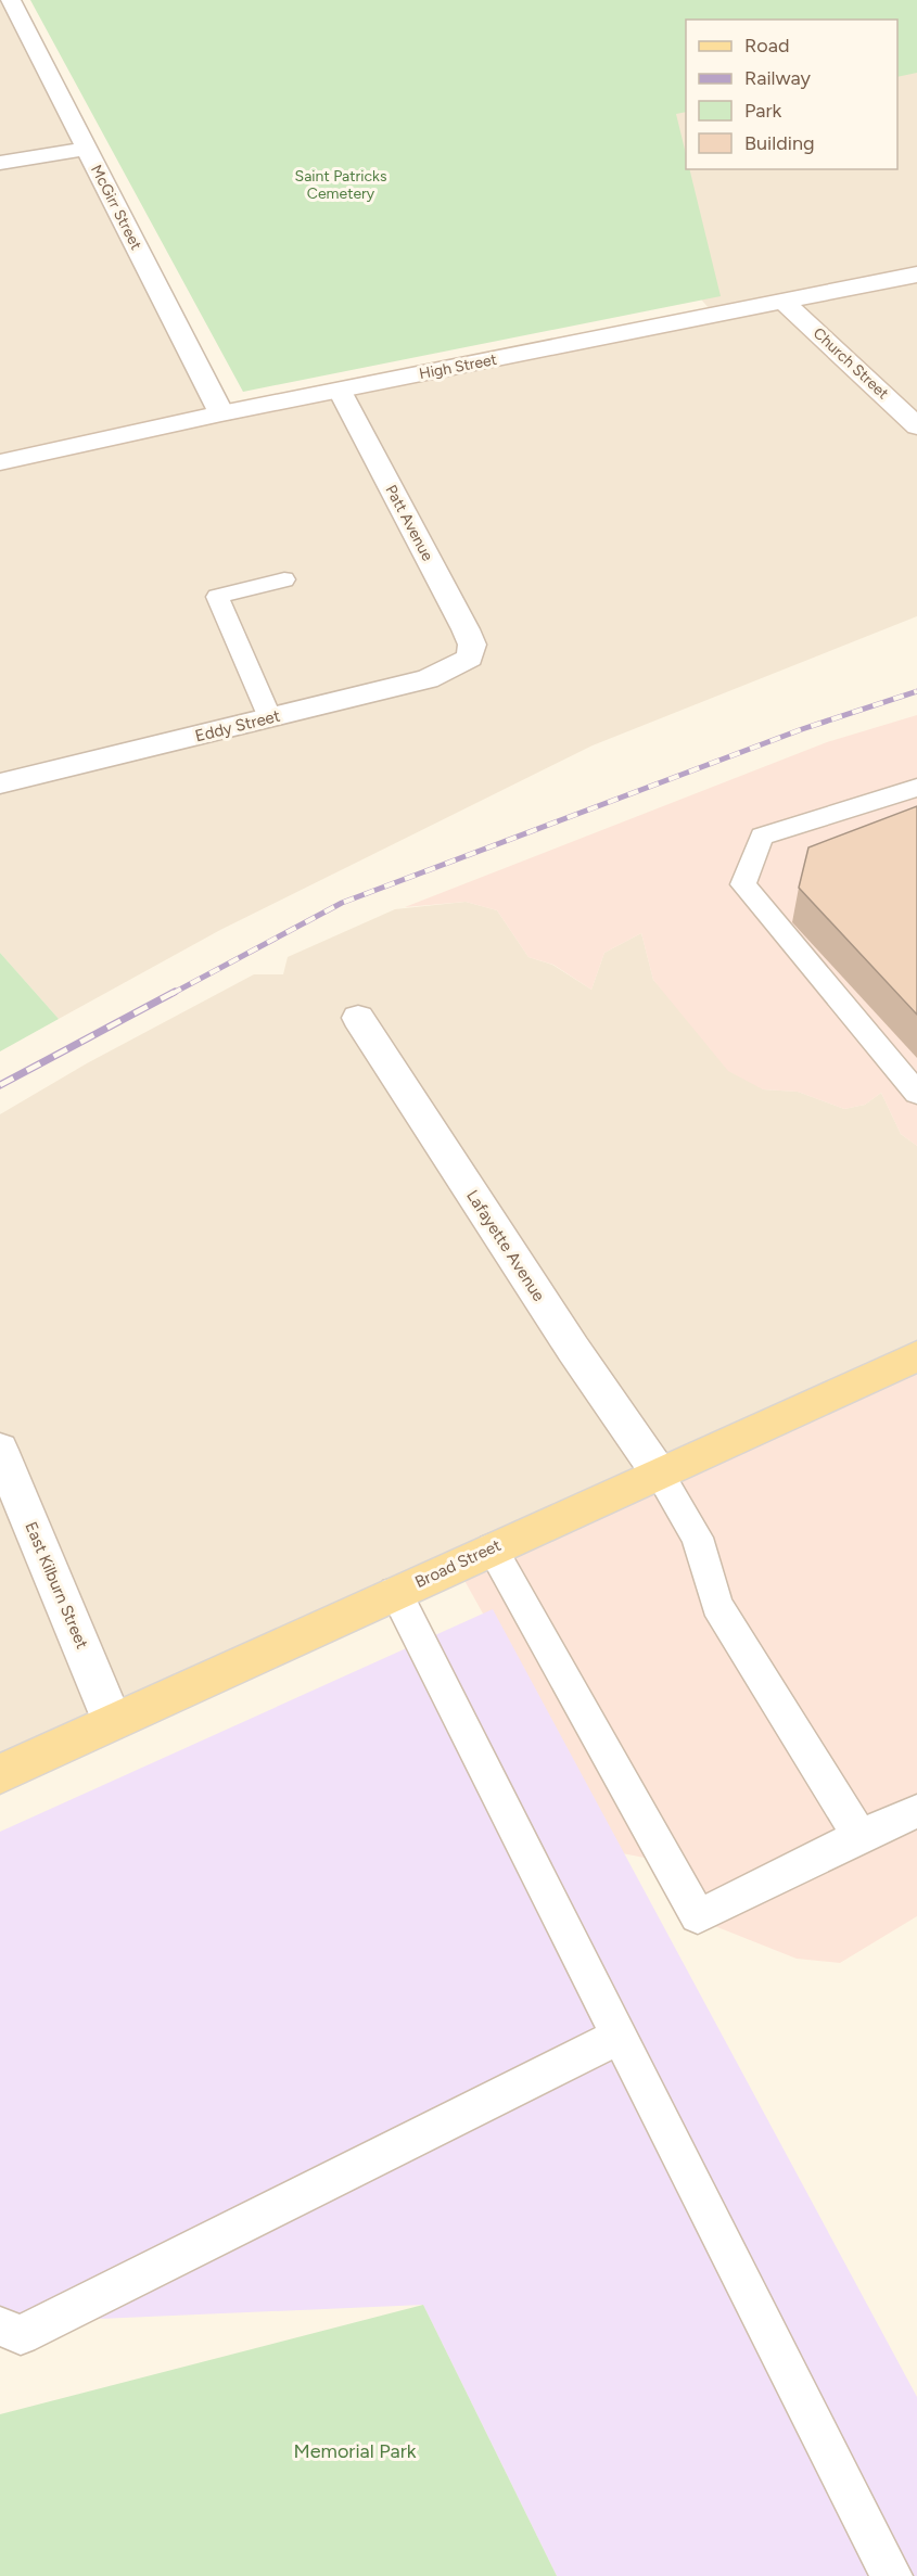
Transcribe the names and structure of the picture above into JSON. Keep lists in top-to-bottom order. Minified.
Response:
{"streets":{"main road":["Broad Street"],"street":["McGirr Street","Church Street","High Street","Patt Avenue","Eddy Street","Lafayette Avenue","East Kilburn Street"]},"crossings":[["McGirr Street","High Street"],["Church Street","High Street"],["High Street","Patt Avenue"],["Patt Avenue","Eddy Street"],["Lafayette Avenue","Broad Street"],["Broad Street","East Kilburn Street"]],"parks":["Saint Patricks Cemetery","Memorial Park"],"legend":["Road","Railway","Park","Building"]}
